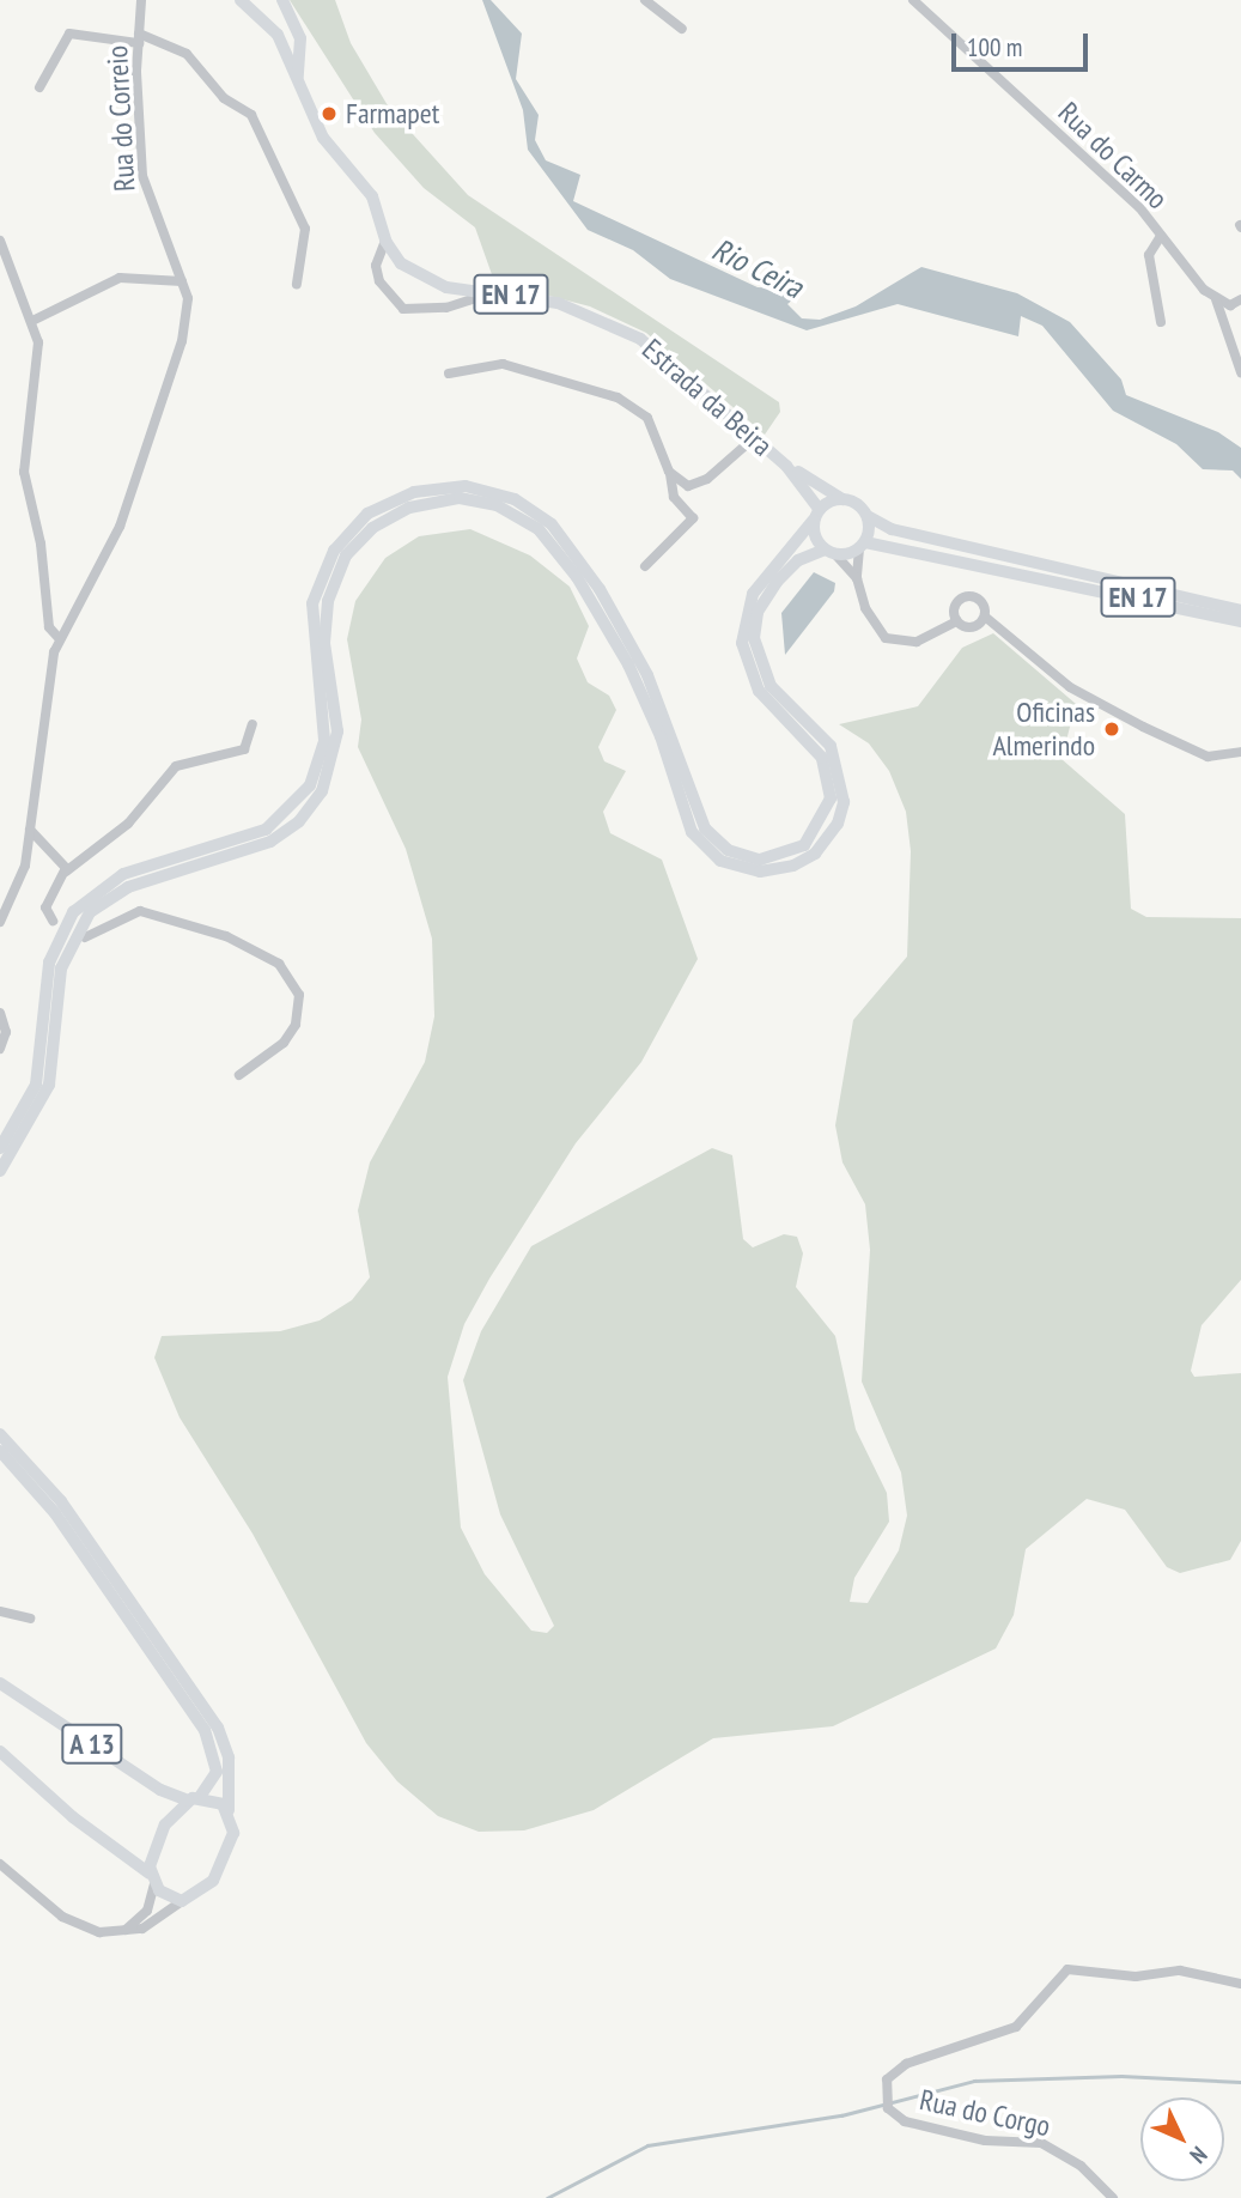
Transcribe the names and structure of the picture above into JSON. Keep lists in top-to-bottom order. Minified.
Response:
{"streets":{"highway":["A 13"],"main road":["EN 17","Estrada da Beira"],"street":["Rua do Correio","Rua do Carmo","Rua do Corgo"]},"crossings":[["EN 17","Estrada da Beira"]],"water":["Rio Ceira"],"places":["Farmapet","Oficinas Almerindo"],"scale_bar":"100 m","north":"bottom right"}
